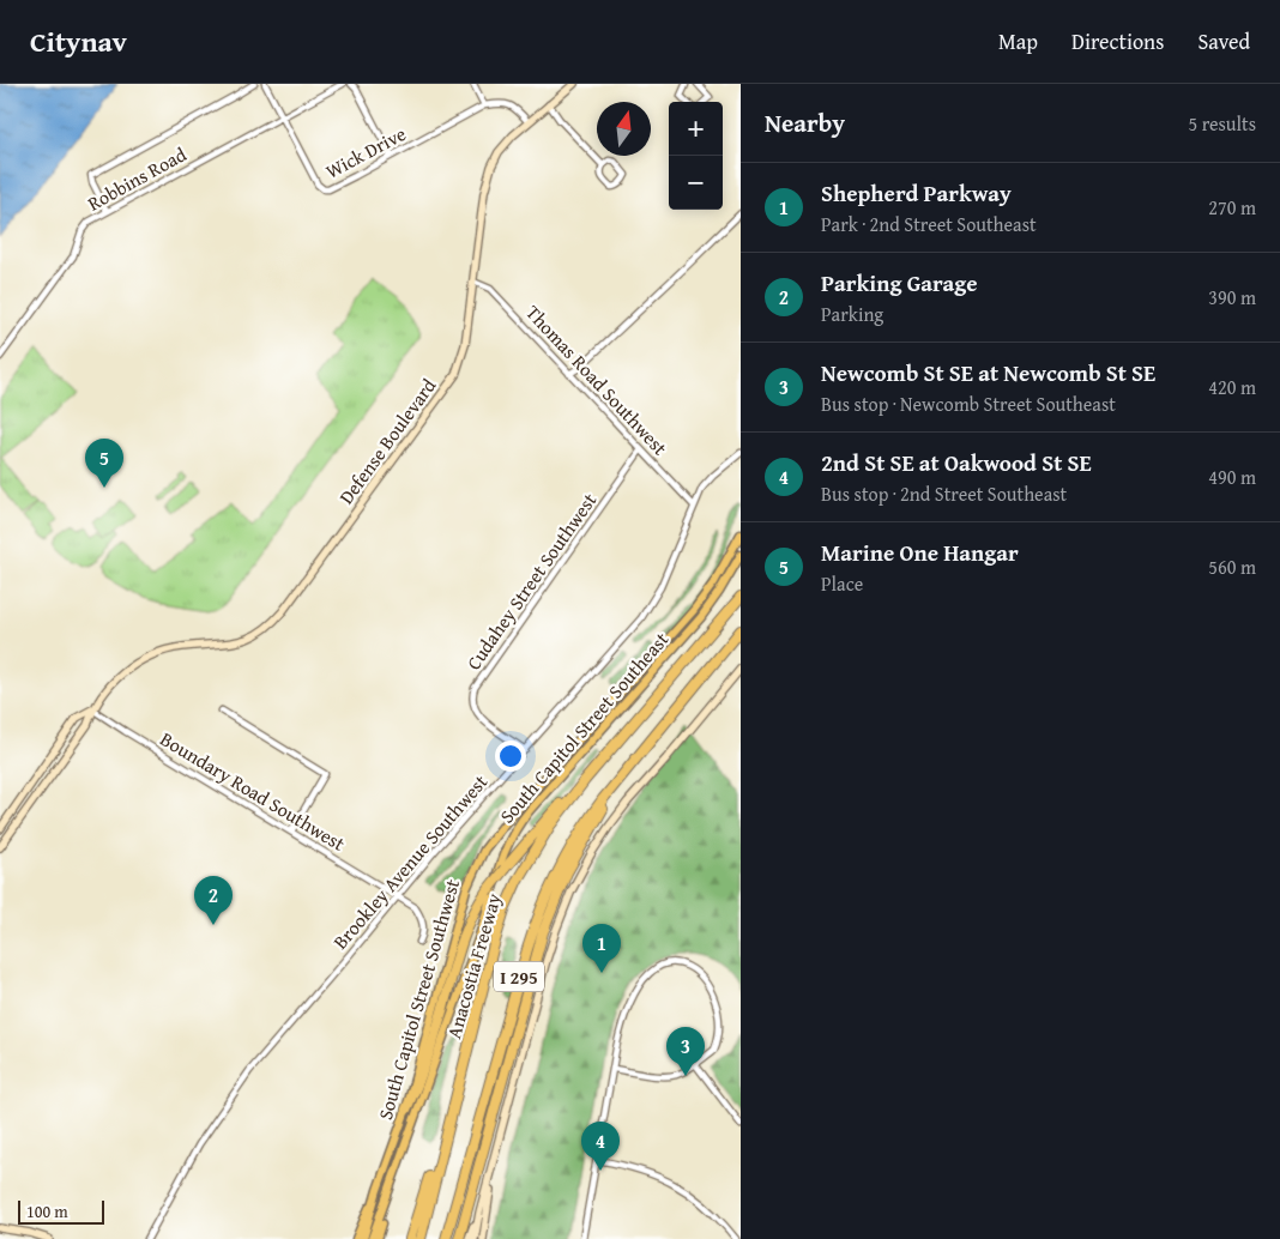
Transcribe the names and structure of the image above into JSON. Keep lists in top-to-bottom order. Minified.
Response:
{"streets":{"highway":["Anacostia Freeway","I 295"],"main road":["South Capitol Street Southeast","South Capitol Street Southwest"],"street":["Wick Drive","Robbins Road","Thomas Road Southwest","Defense Boulevard","Cudahey Street Southwest","Boundary Road Southwest","Brookley Avenue Southwest"]},"crossings":[["Wick Drive","Robbins Road"],["Wick Drive","Defense Boulevard"],["Thomas Road Southwest","Defense Boulevard"],["Thomas Road Southwest","Cudahey Street Southwest"],["Thomas Road Southwest","Brookley Avenue Southwest"],["Defense Boulevard","Boundary Road Southwest"],["Cudahey Street Southwest","Brookley Avenue Southwest"],["Boundary Road Southwest","Brookley Avenue Southwest"]],"scale_bar":"100 m","north":"top","page":{"header":"Citynav","nav":["Map","Directions","Saved"],"heading":["Nearby","5 results"],"map_buttons":["+","−"],"list":[{"mark":"1","name":"Shepherd Parkway","note":"Park · 2nd Street Southeast","value":"270 m"},{"mark":"2","name":"Parking Garage","note":"Parking","value":"390 m"},{"mark":"3","name":"Newcomb St SE at Newcomb St SE","note":"Bus stop · Newcomb Street Southeast","value":"420 m"},{"mark":"4","name":"2nd St SE at Oakwood St SE","note":"Bus stop · 2nd Street Southeast","value":"490 m"},{"mark":"5","name":"Marine One Hangar","note":"Place","value":"560 m"}],"pins":["5","2","1","3","4"],"scale":"100 m"}}
